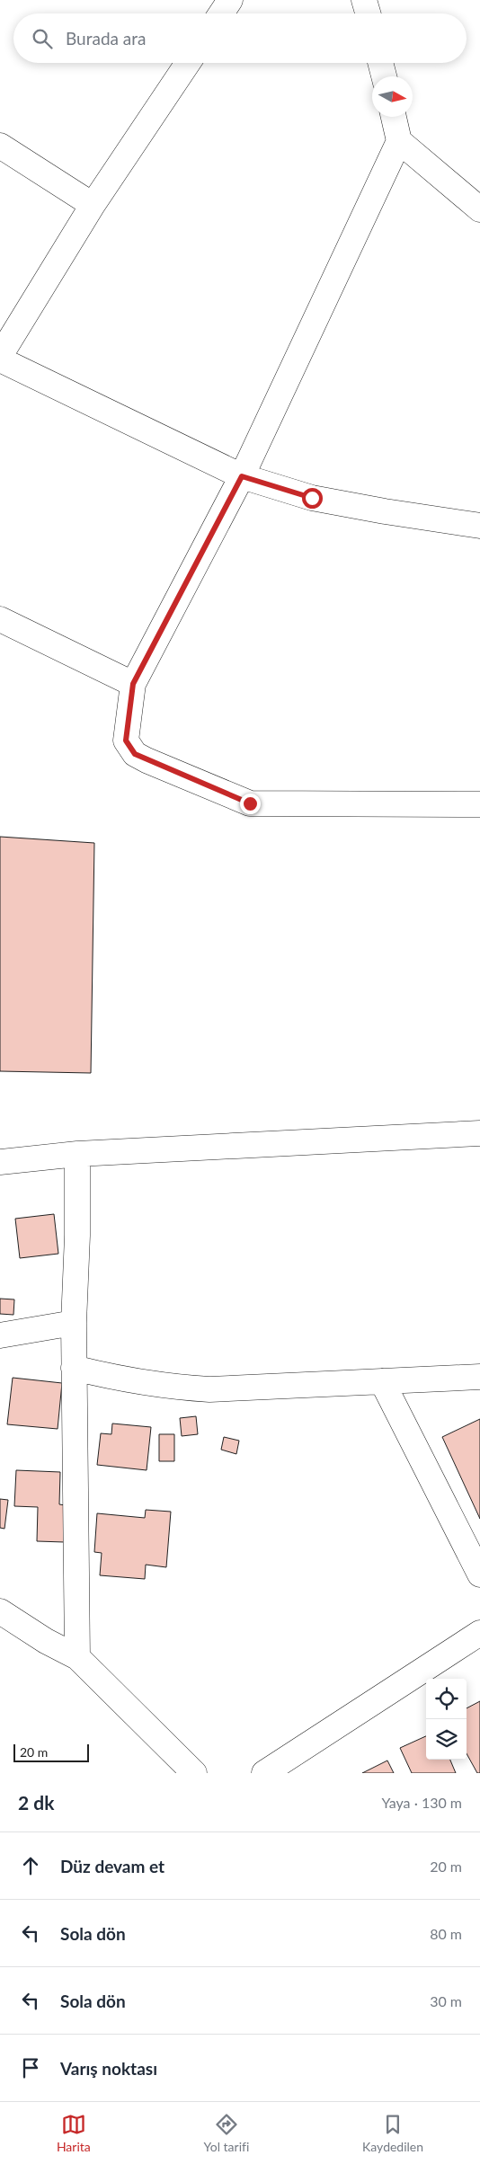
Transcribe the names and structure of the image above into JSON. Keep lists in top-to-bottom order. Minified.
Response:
{"scale_bar":"20 m","north":"right","page":{"search":"Burada ara","scale":"20 m","heading":["2 dk","Yaya · 130 m"],"list":[["Düz devam et","20 m"],["Sola dön","80 m"],["Sola dön","30 m"],"Varış noktası"],"nav":["Harita","Yol tarifi","Kaydedilen"]}}
